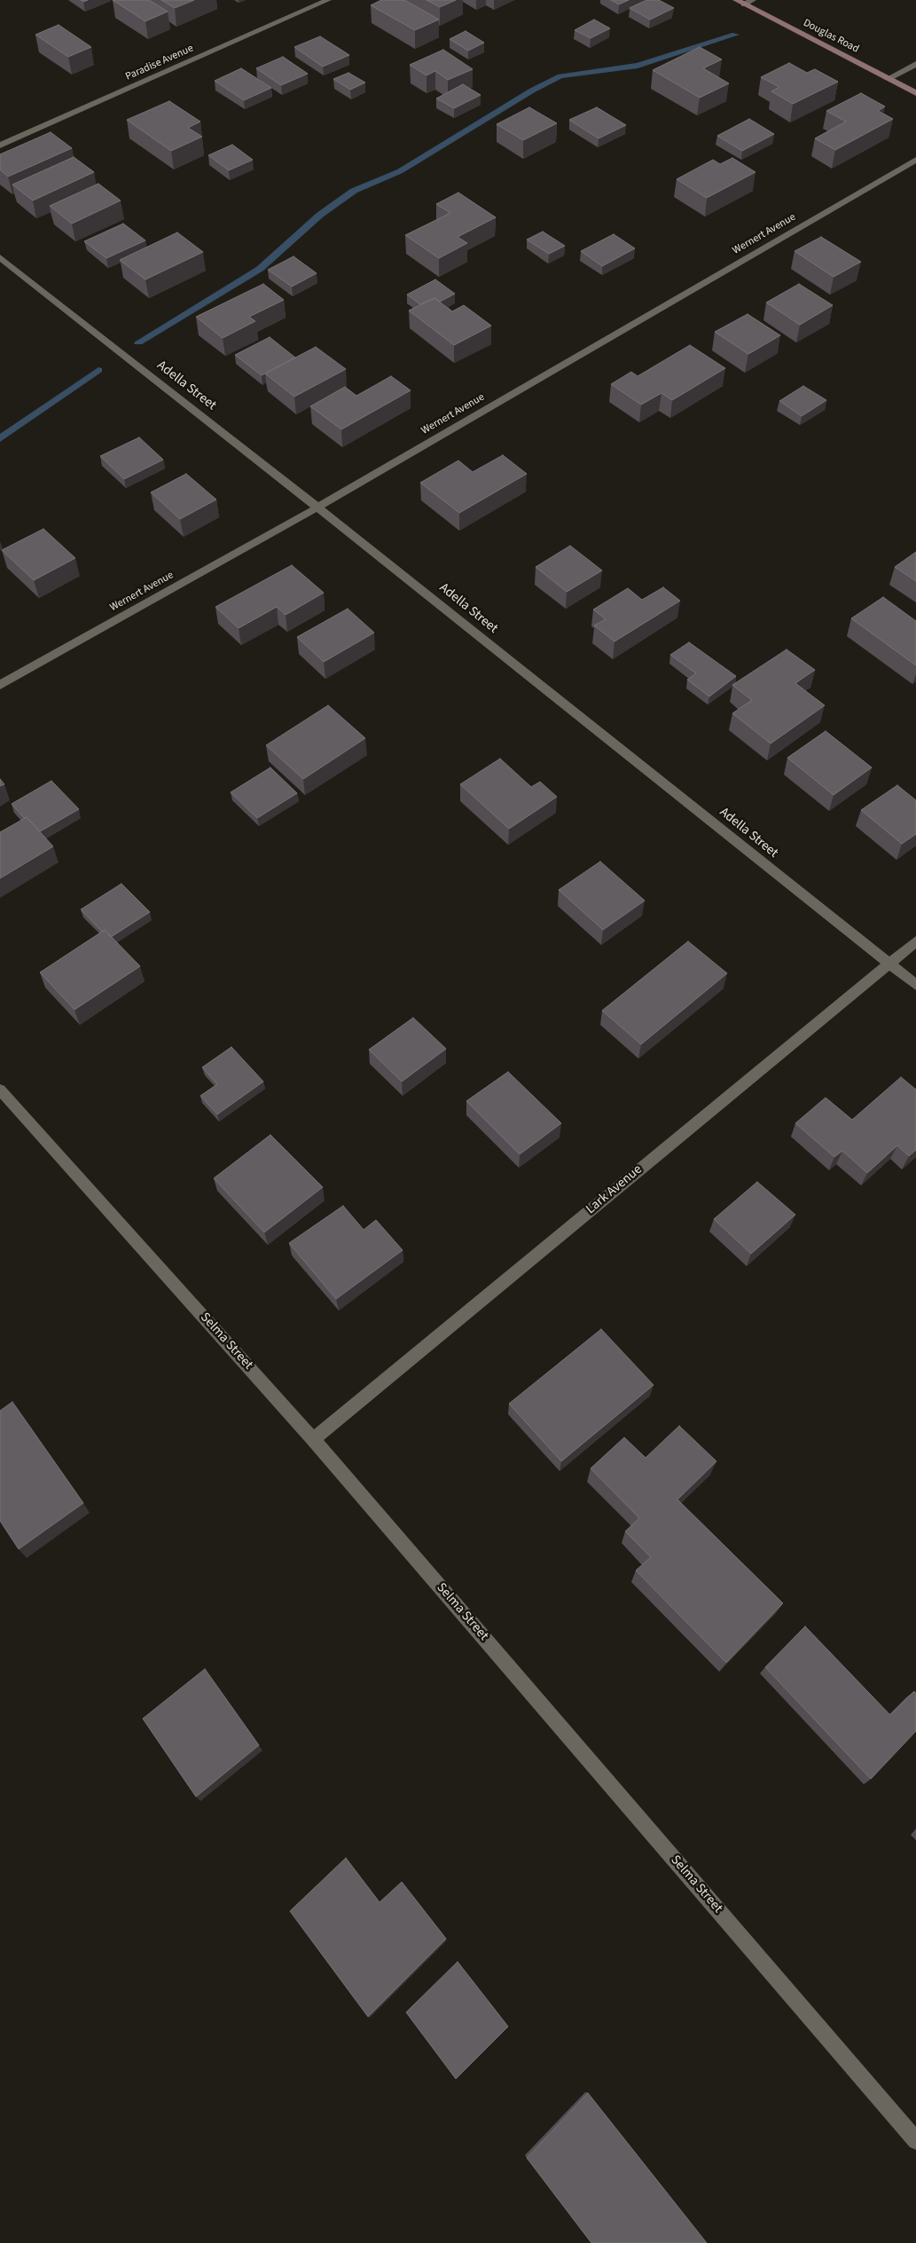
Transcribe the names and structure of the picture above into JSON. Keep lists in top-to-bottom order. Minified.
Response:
{"streets":{"street":["Douglas Road","Paradise Avenue","Wernert Avenue","Adella Street","Lark Avenue","Selma Street"]},"crossings":[["Wernert Avenue","Adella Street"],["Adella Street","Lark Avenue"],["Lark Avenue","Selma Street"]]}
